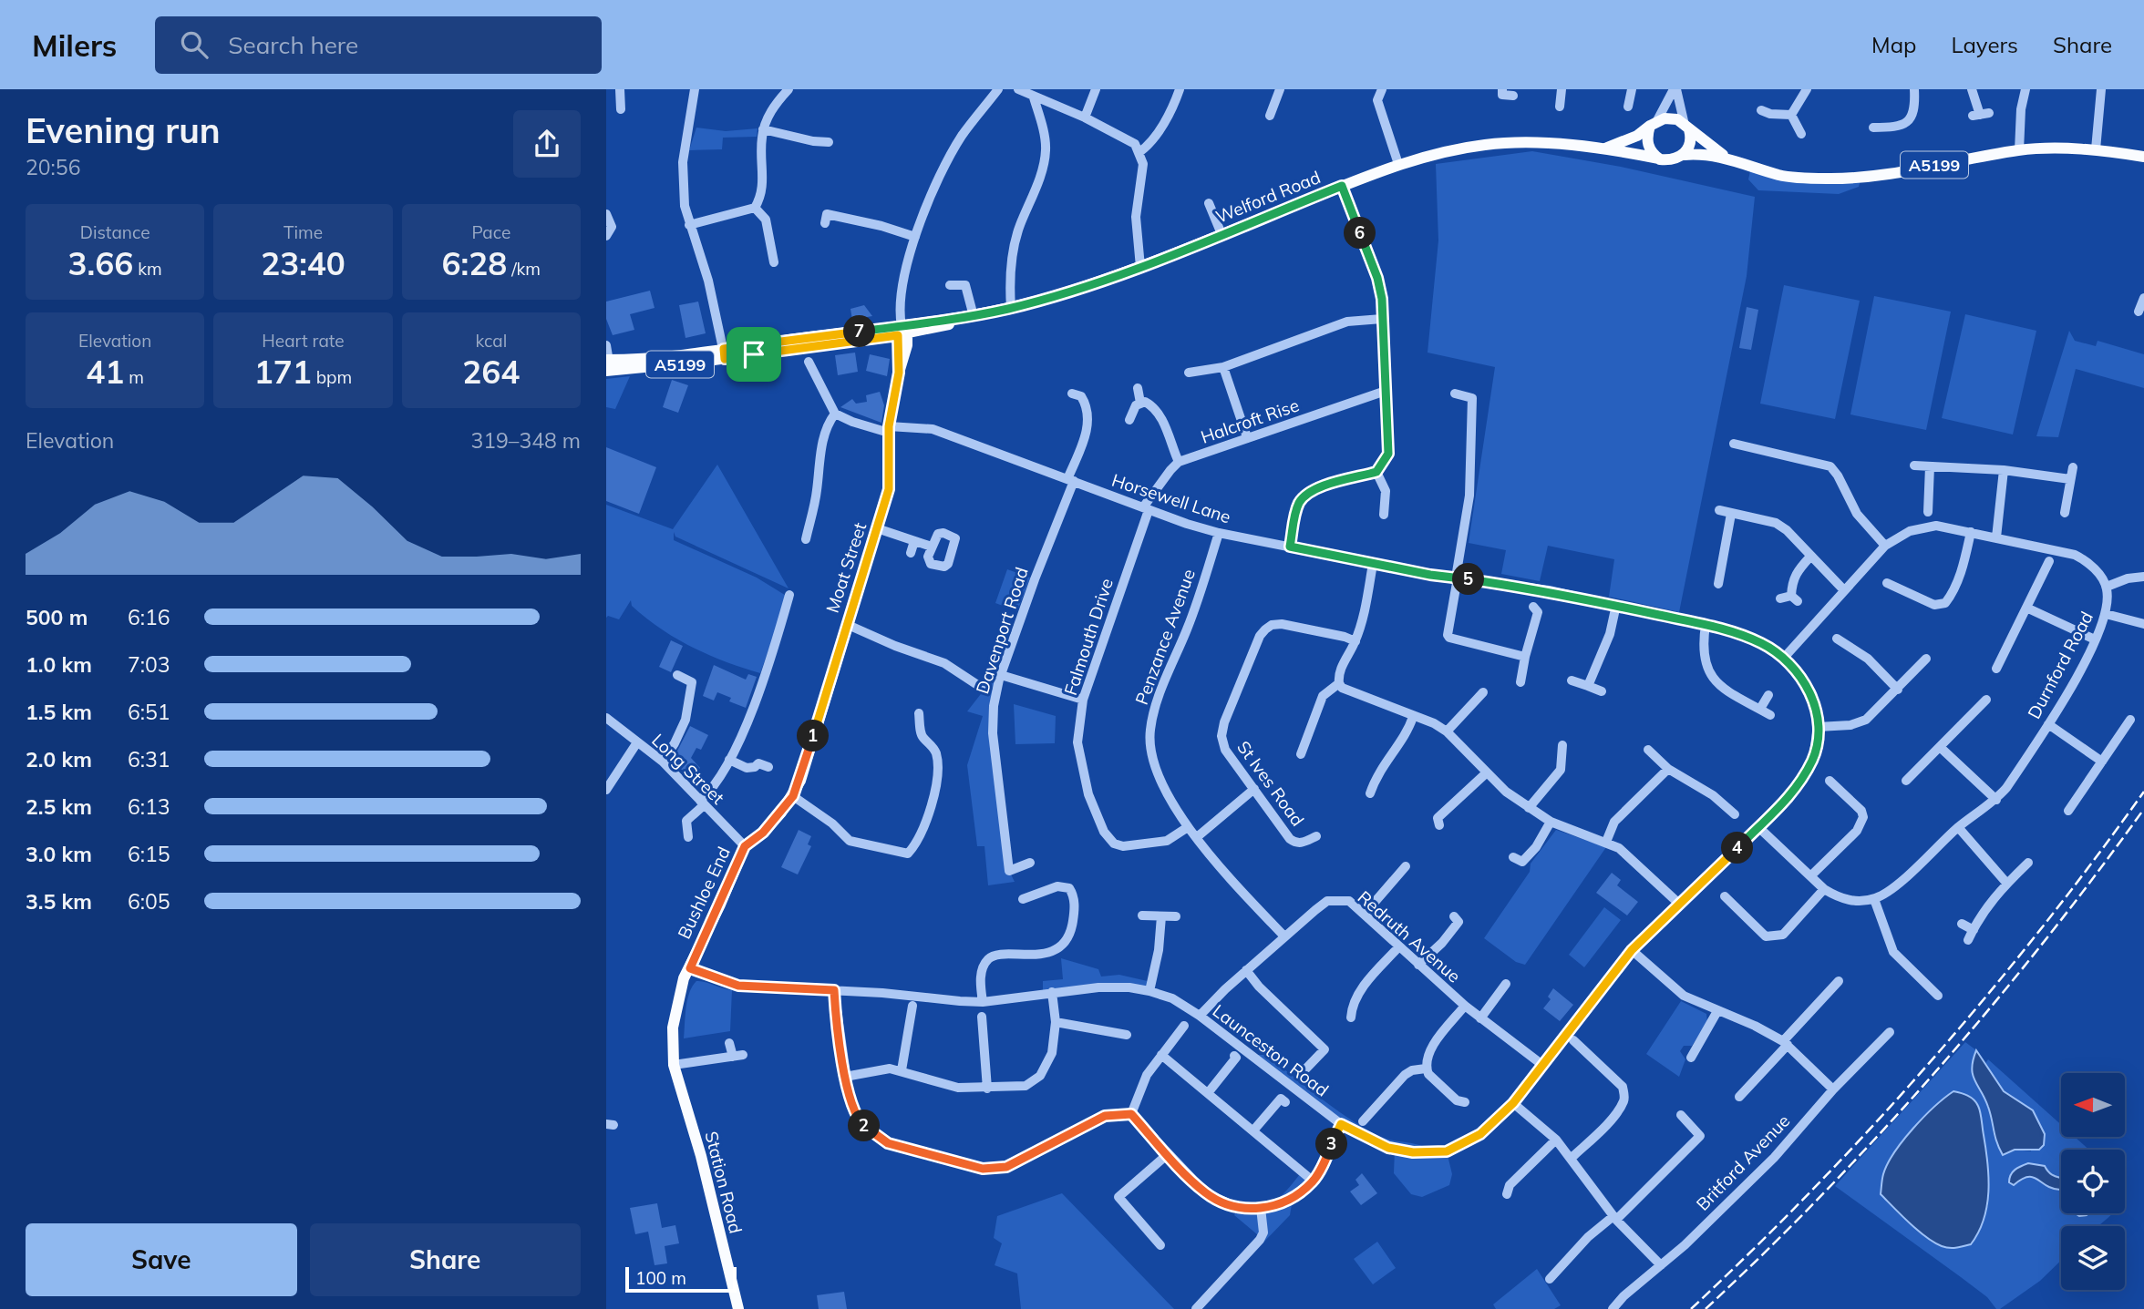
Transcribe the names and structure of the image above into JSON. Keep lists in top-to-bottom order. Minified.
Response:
{"streets":{"main road":["A5199","Welford Road","Moat Street","Bushloe End","Station Road"],"street":["Halcroft Rise","Horsewell Lane","Davenport Road","Falmouth Drive","Penzance Avenue","Durnford Road","Long Street","St Ives Road","Redruth Avenue","Launceston Road","Britford Avenue"]},"crossings":[["A5199","Welford Road"],["A5199","Moat Street"],["Welford Road","Moat Street"],["Horsewell Lane","Moat Street"],["Horsewell Lane","Davenport Road"],["Horsewell Lane","Falmouth Drive"],["Horsewell Lane","Penzance Avenue"],["Horsewell Lane","Launceston Road"],["Moat Street","Long Street"],["Moat Street","Bushloe End"],["Falmouth Drive","Penzance Avenue"],["Penzance Avenue","Redruth Avenue"],["Long Street","Bushloe End"],["Bushloe End","Launceston Road"],["Bushloe End","Station Road"],["Redruth Avenue","Launceston Road"]],"scale_bar":"100 m","north":"left","page":{"header":"Milers","search":"Search here","nav":["Map","Layers","Share"],"heading":["Evening run","20:56"],"stats":[["Distance","3.66 km"],["Time","23:40"],["Pace","6:28 /km"],["Elevation","41 m"],["Heart rate","171 bpm"],["kcal","264"]],"pins":["6","7","5","1","4","2","3"],"chart":["Elevation","319–348 m"],"list":[{"name":"500 m","note":"6:16"},{"name":"1.0 km","note":"7:03"},{"name":"1.5 km","note":"6:51"},{"name":"2.0 km","note":"6:31"},{"name":"2.5 km","note":"6:13"},{"name":"3.0 km","note":"6:15"},{"name":"3.5 km","note":"6:05"}],"buttons":["Save","Share"],"scale":"100 m"}}
